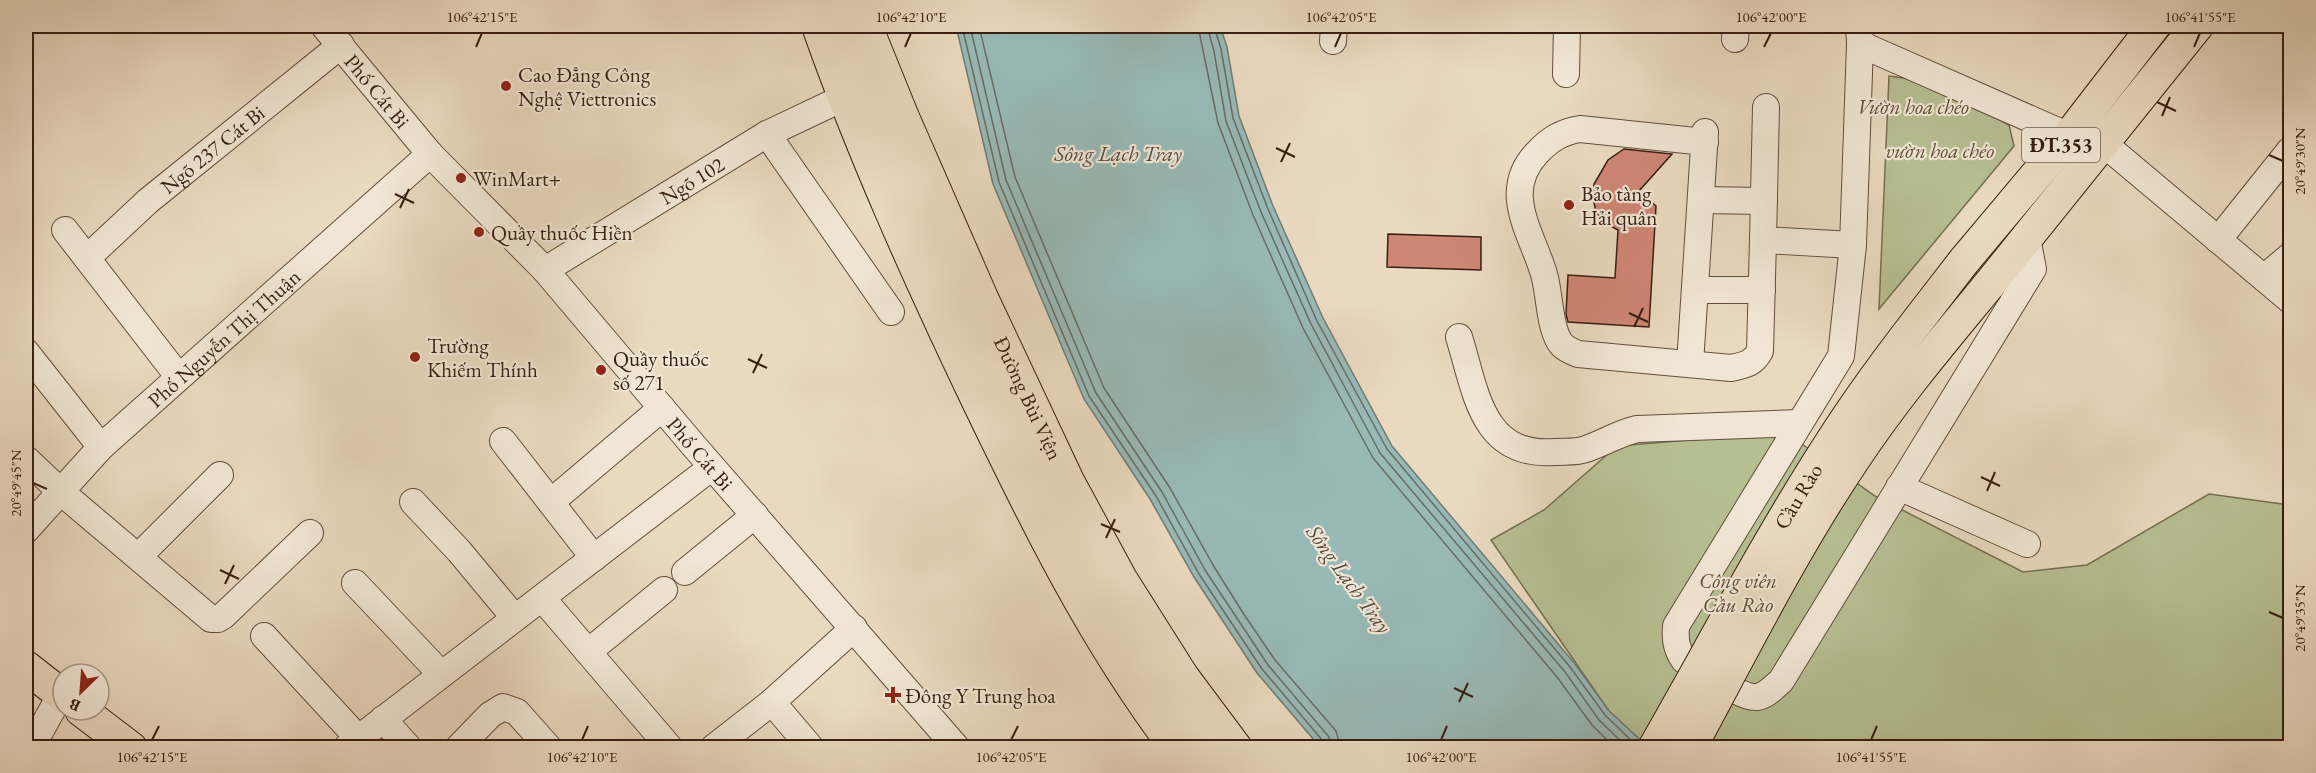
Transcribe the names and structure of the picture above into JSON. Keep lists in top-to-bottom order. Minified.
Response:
{"streets":{"main road":["ĐT.353","Đường Bùi Viện","Cầu Rào"],"street":["Phố Cát Bi","Ngõ 237 Cát Bi","Ngõ 102","Phố Nguyễn Thị Thuận"]},"crossings":[["Phố Cát Bi","Ngõ 237 Cát Bi"],["Phố Cát Bi","Ngõ 102"],["Phố Cát Bi","Phố Nguyễn Thị Thuận"],["ĐT.353","Cầu Rào"],["Ngõ 102","Đường Bùi Viện"]],"water":["Sông Lạch Tray"],"parks":["Vườn hoa chéo","vườn hoa chéo","Công viên Cầu Rào"],"places":{"other":["Cao Đẳng Công Nghệ Viettronics","WinMart+","Bảo tàng Hải quân","Quầy thuốc Hiền","Trường Khiếm Thính","Quầy thuốc số 271"],"health":["Đông Y Trung hoa"]},"north":"bottom left","coordinates":["106°42'15\"E","106°42'10\"E","106°42'05\"E","106°42'00\"E","106°41'55\"E","20°49'30\"N","20°49'45\"N","20°49'35\"N"]}
